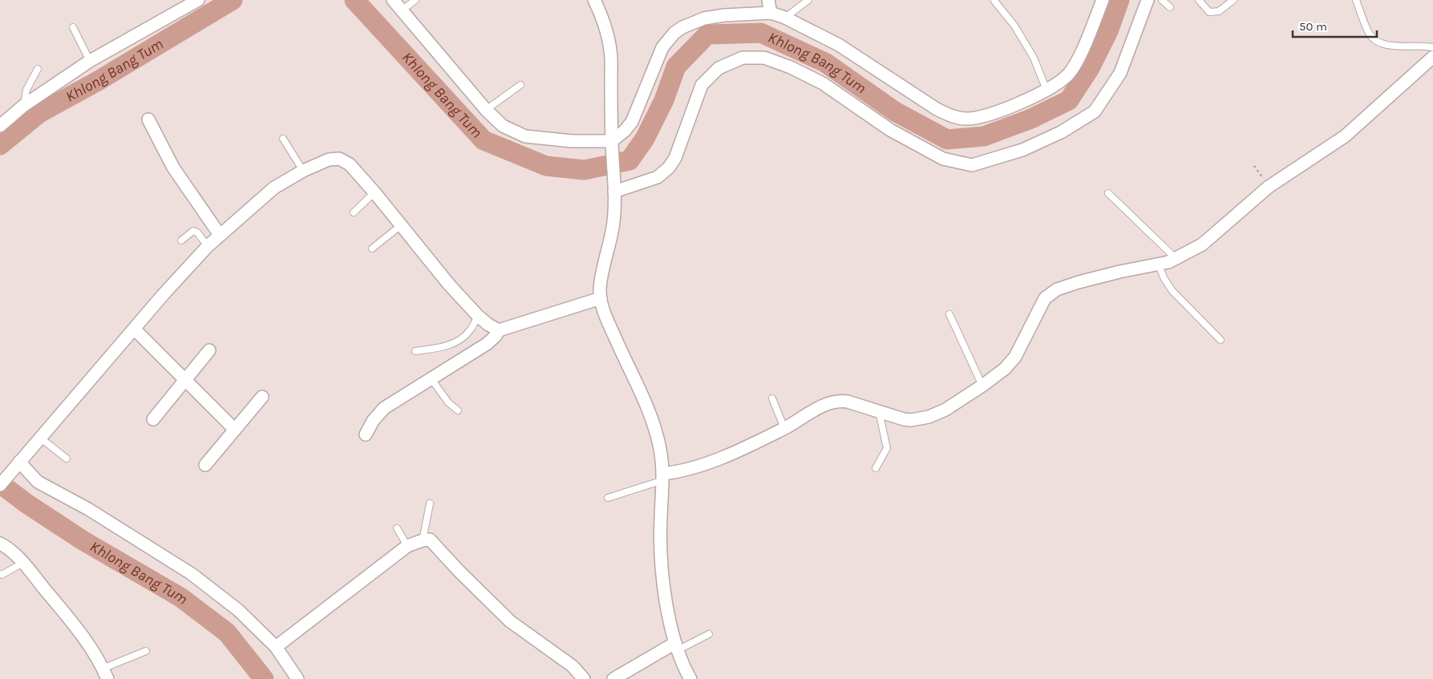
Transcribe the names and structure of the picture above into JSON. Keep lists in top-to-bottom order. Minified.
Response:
{"water":["Khlong Bang Tum"],"scale_bar":"50 m"}
